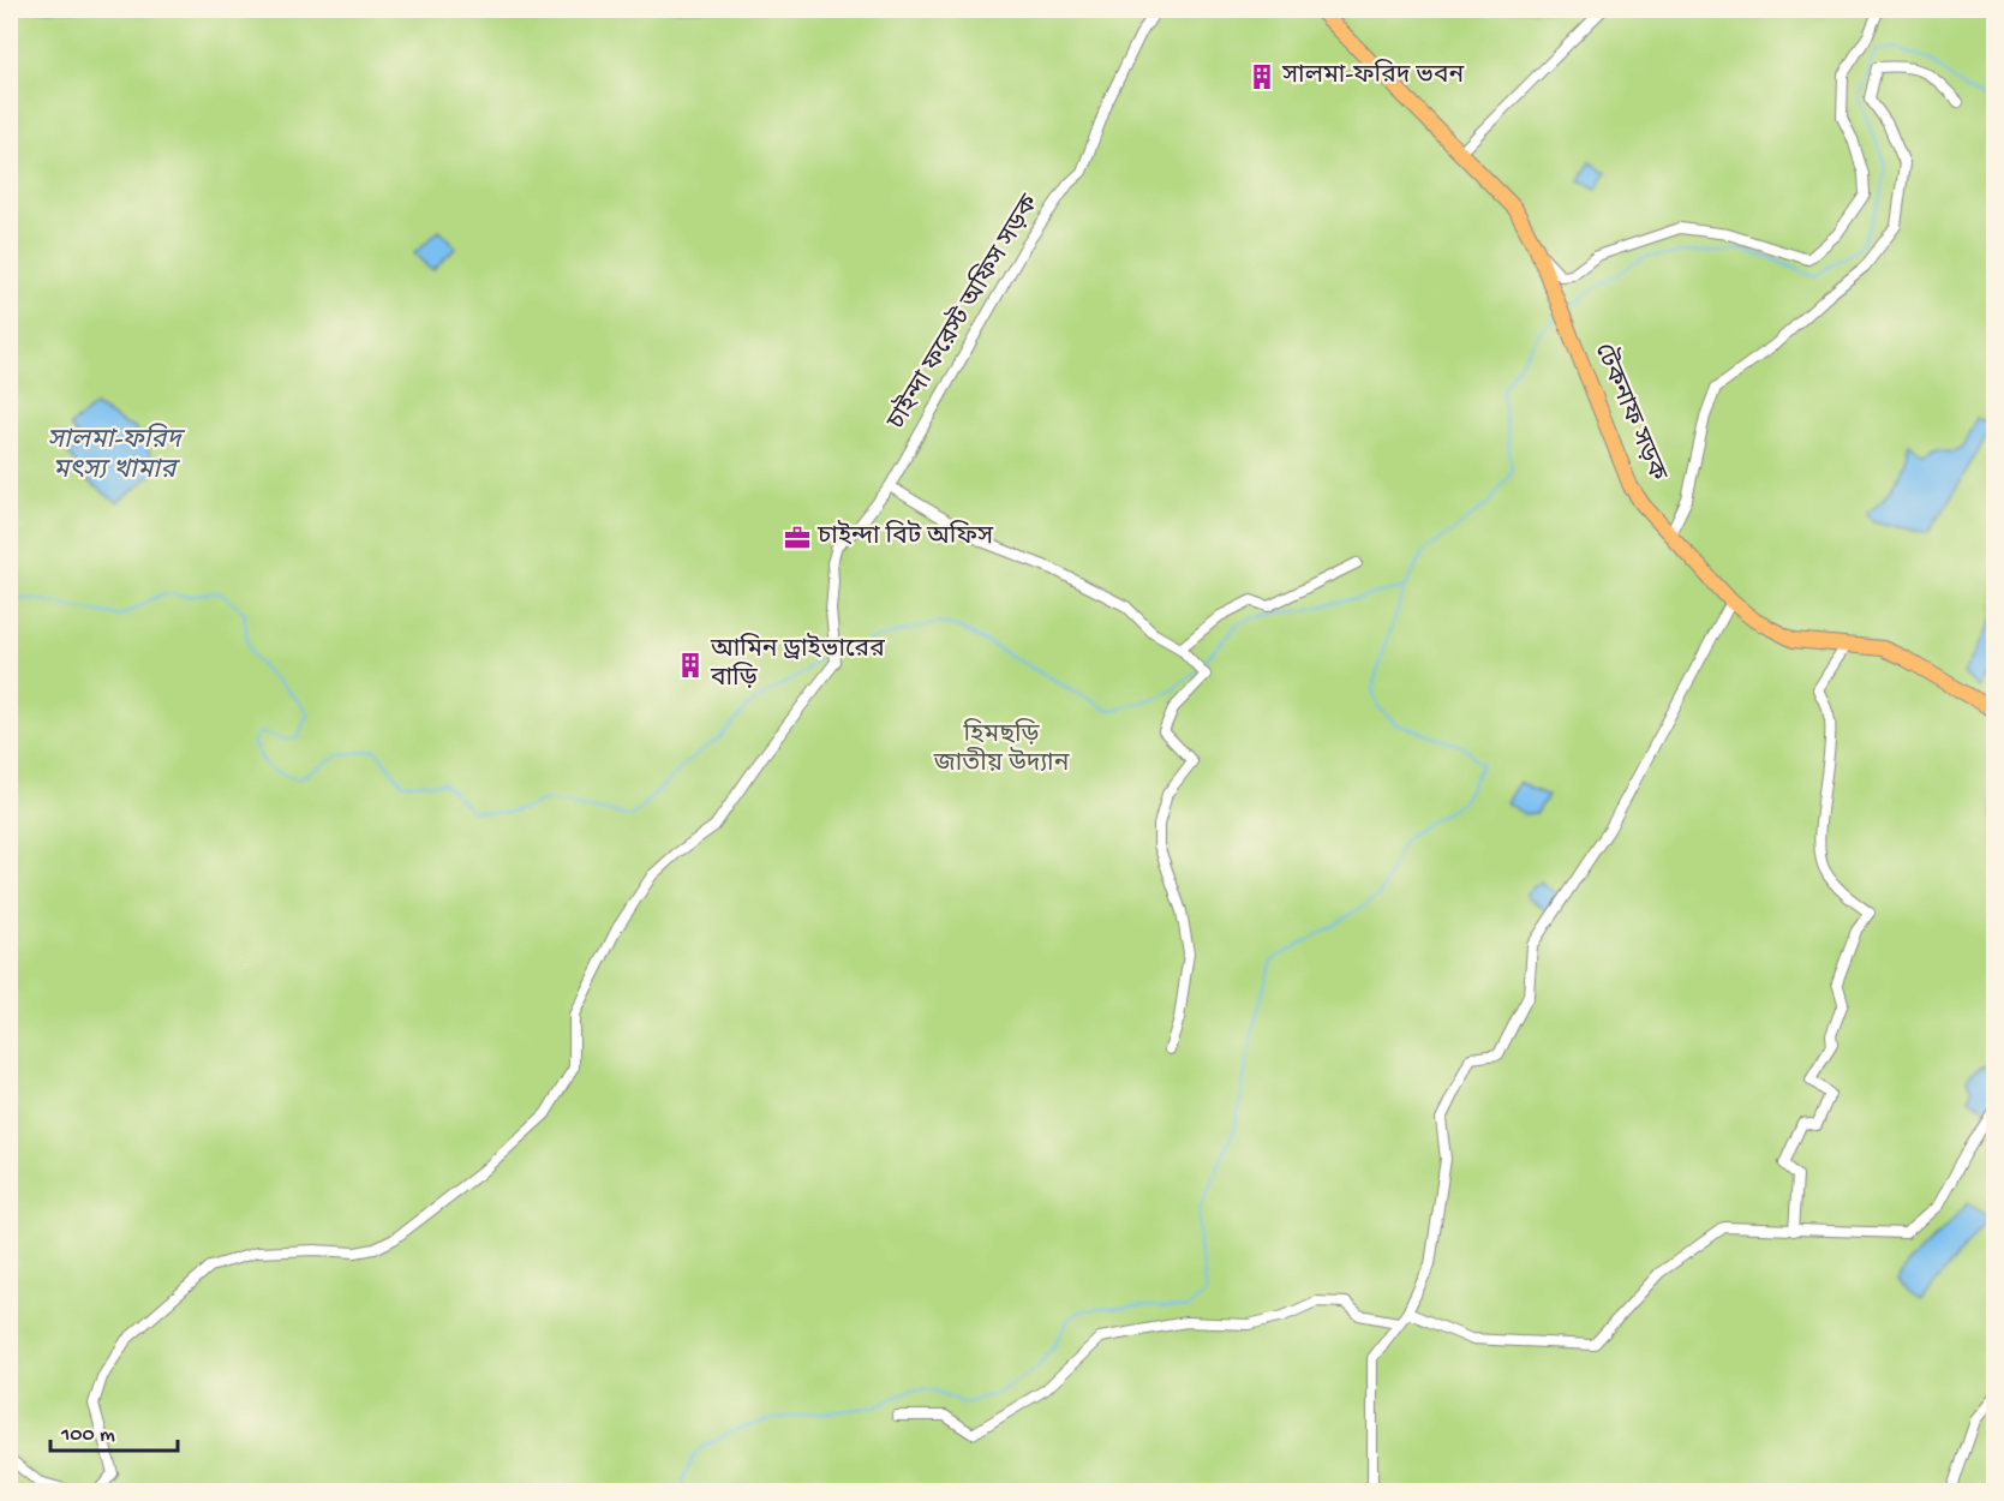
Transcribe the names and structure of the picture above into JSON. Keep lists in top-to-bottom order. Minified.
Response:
{"streets":{"highway":["টেকনাফ সড়ক"],"street":["চাইন্দা ফরেস্ট অফিস সড়ক"]},"water":["সালমা-ফরিদ মৎস্য খামার"],"parks":["হিমছড়ি জাতীয় উদ্যান"],"places":{"building":["সালমা-ফরিদ ভবন","আমিন ড্রাইভারের বাড়ি"],"office":["চাইন্দা বিট অফিস"]},"scale_bar":"100 m"}
